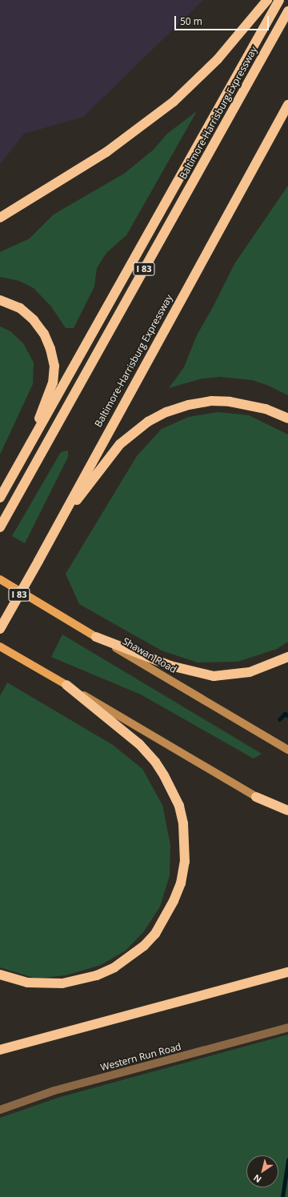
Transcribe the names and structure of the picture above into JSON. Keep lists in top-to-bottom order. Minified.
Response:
{"streets":{"highway":["Baltimore-Harrisburg Expressway","I 83"],"main road":["Shawan Road"],"street":["Western Run Road"]},"scale_bar":"50 m","north":"bottom left"}
